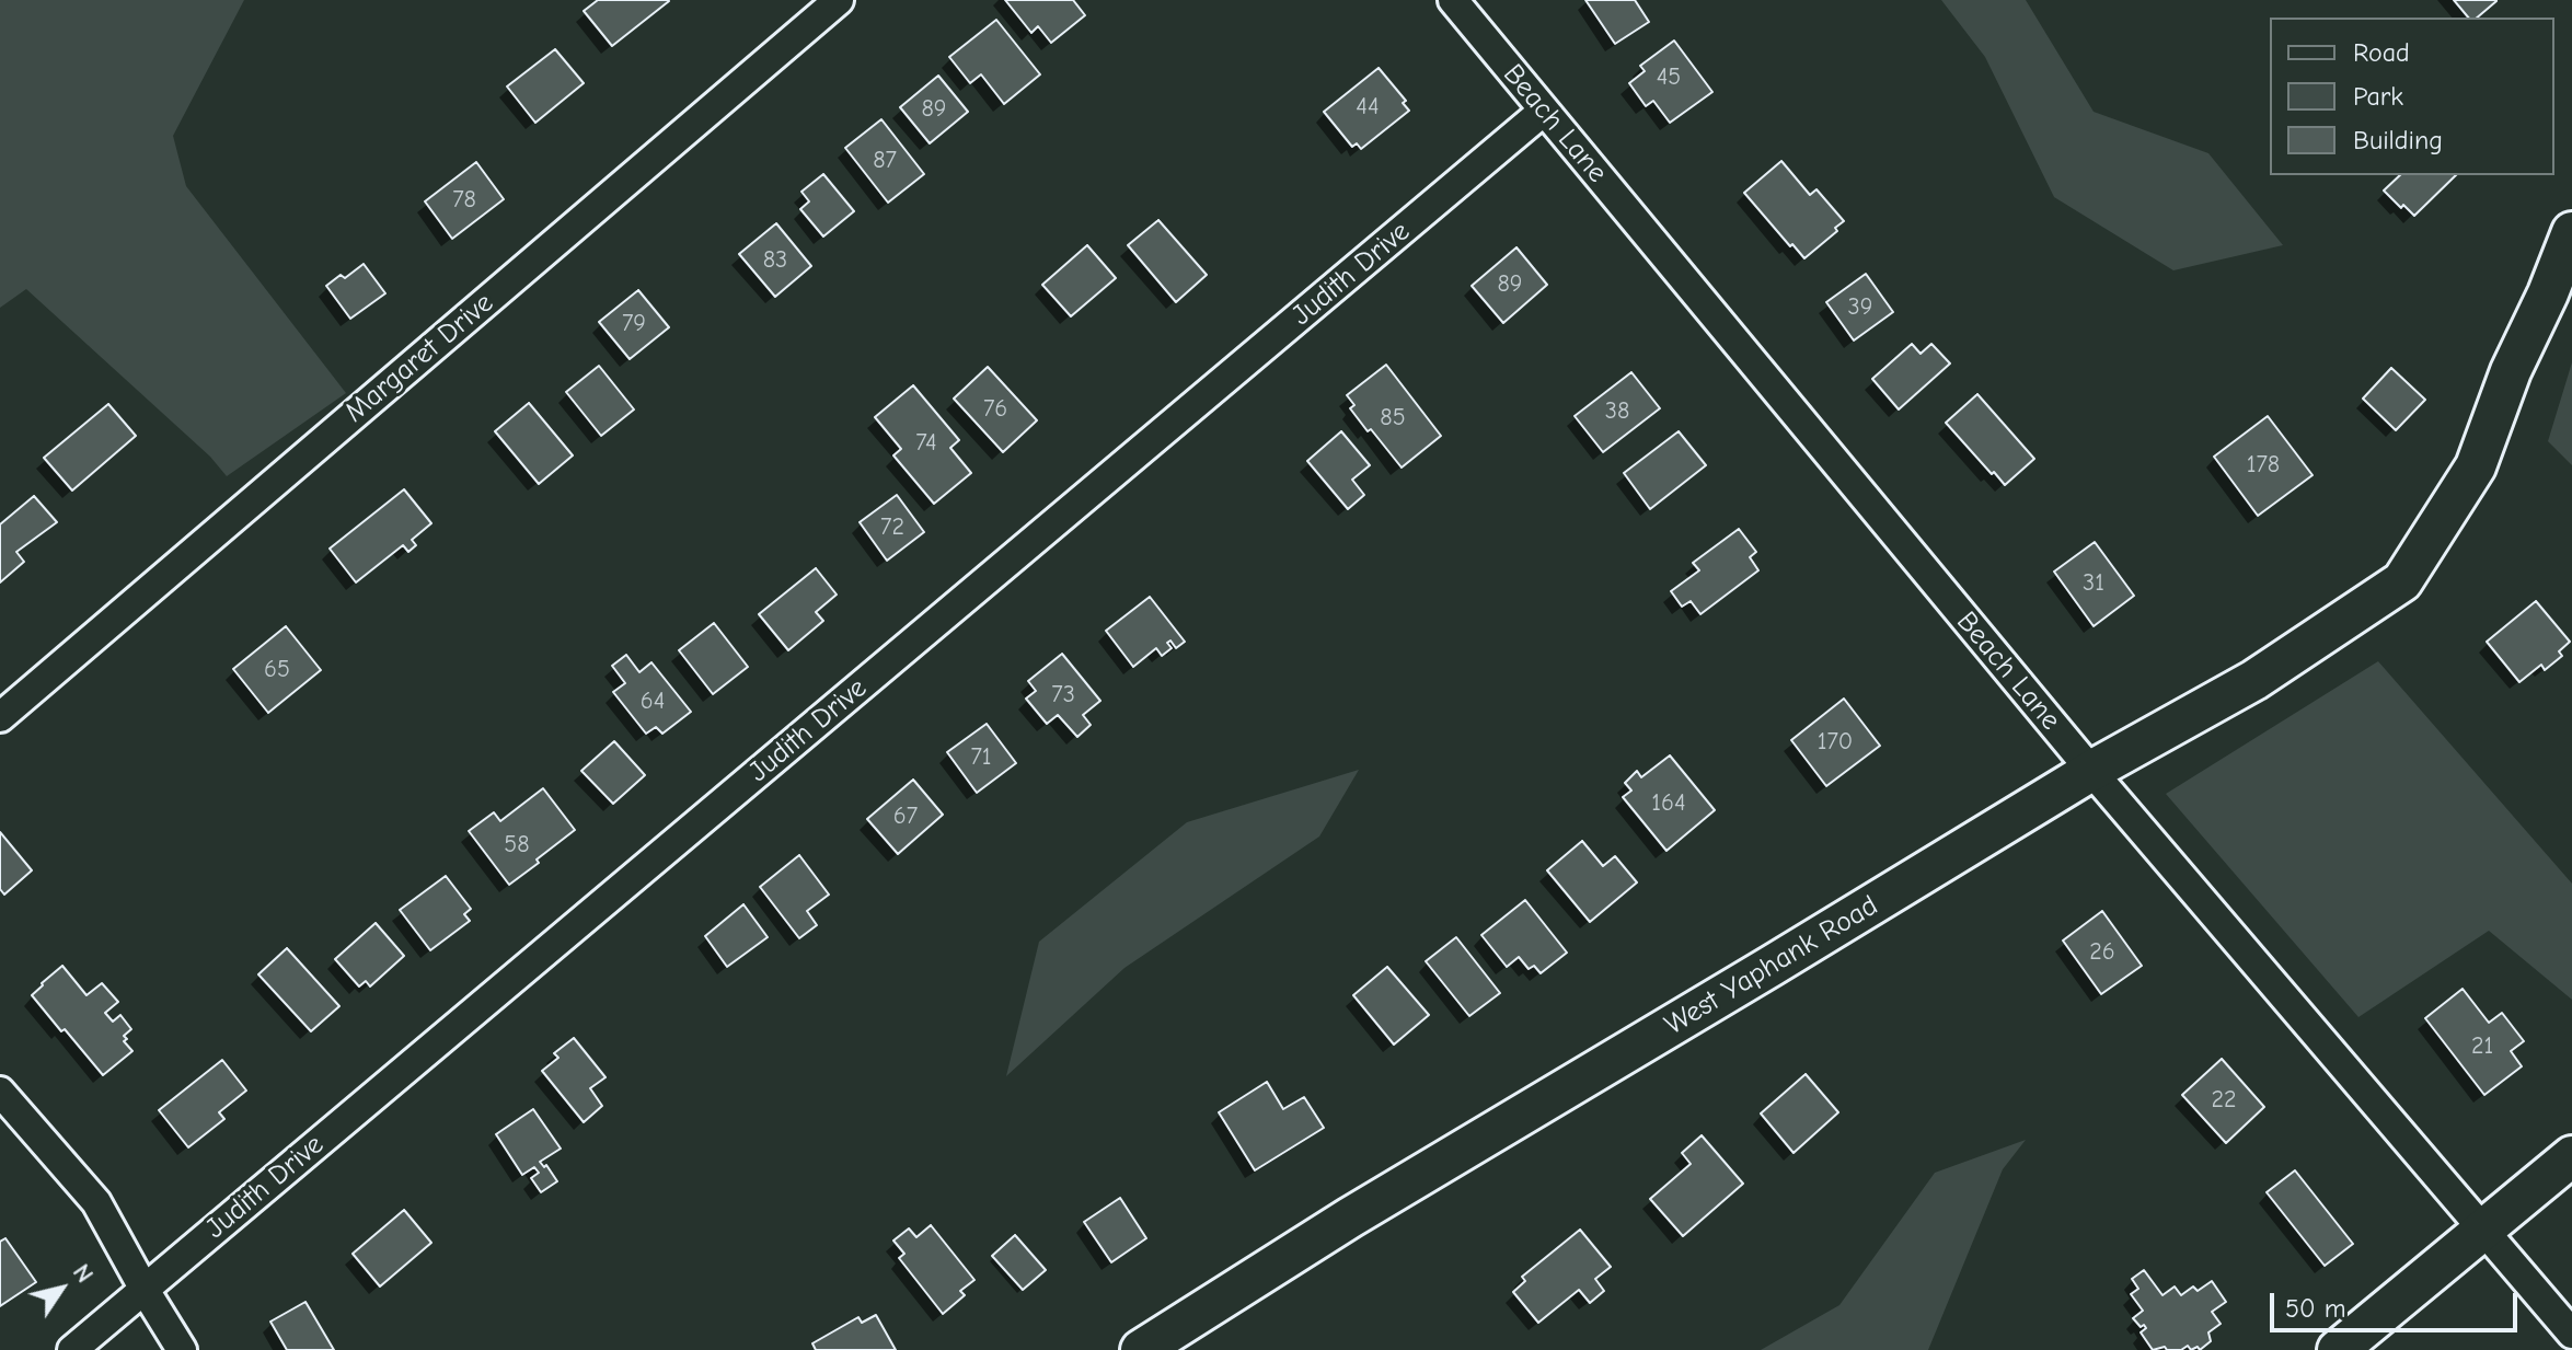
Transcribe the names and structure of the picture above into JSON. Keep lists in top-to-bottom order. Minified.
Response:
{"streets":{"street":["Beach Lane","Judith Drive","Margaret Drive","West Yaphank Road"]},"crossings":[["Beach Lane","Judith Drive"],["Beach Lane","West Yaphank Road"]],"house_numbers":["45","44","89","87","78","83","89","39","79","76","38","85","74","178","72","31","65","73","64","170","71","164","67","58","26","21","22"],"legend":["Road","Park","Building"],"scale_bar":"50 m","north":"top right"}
